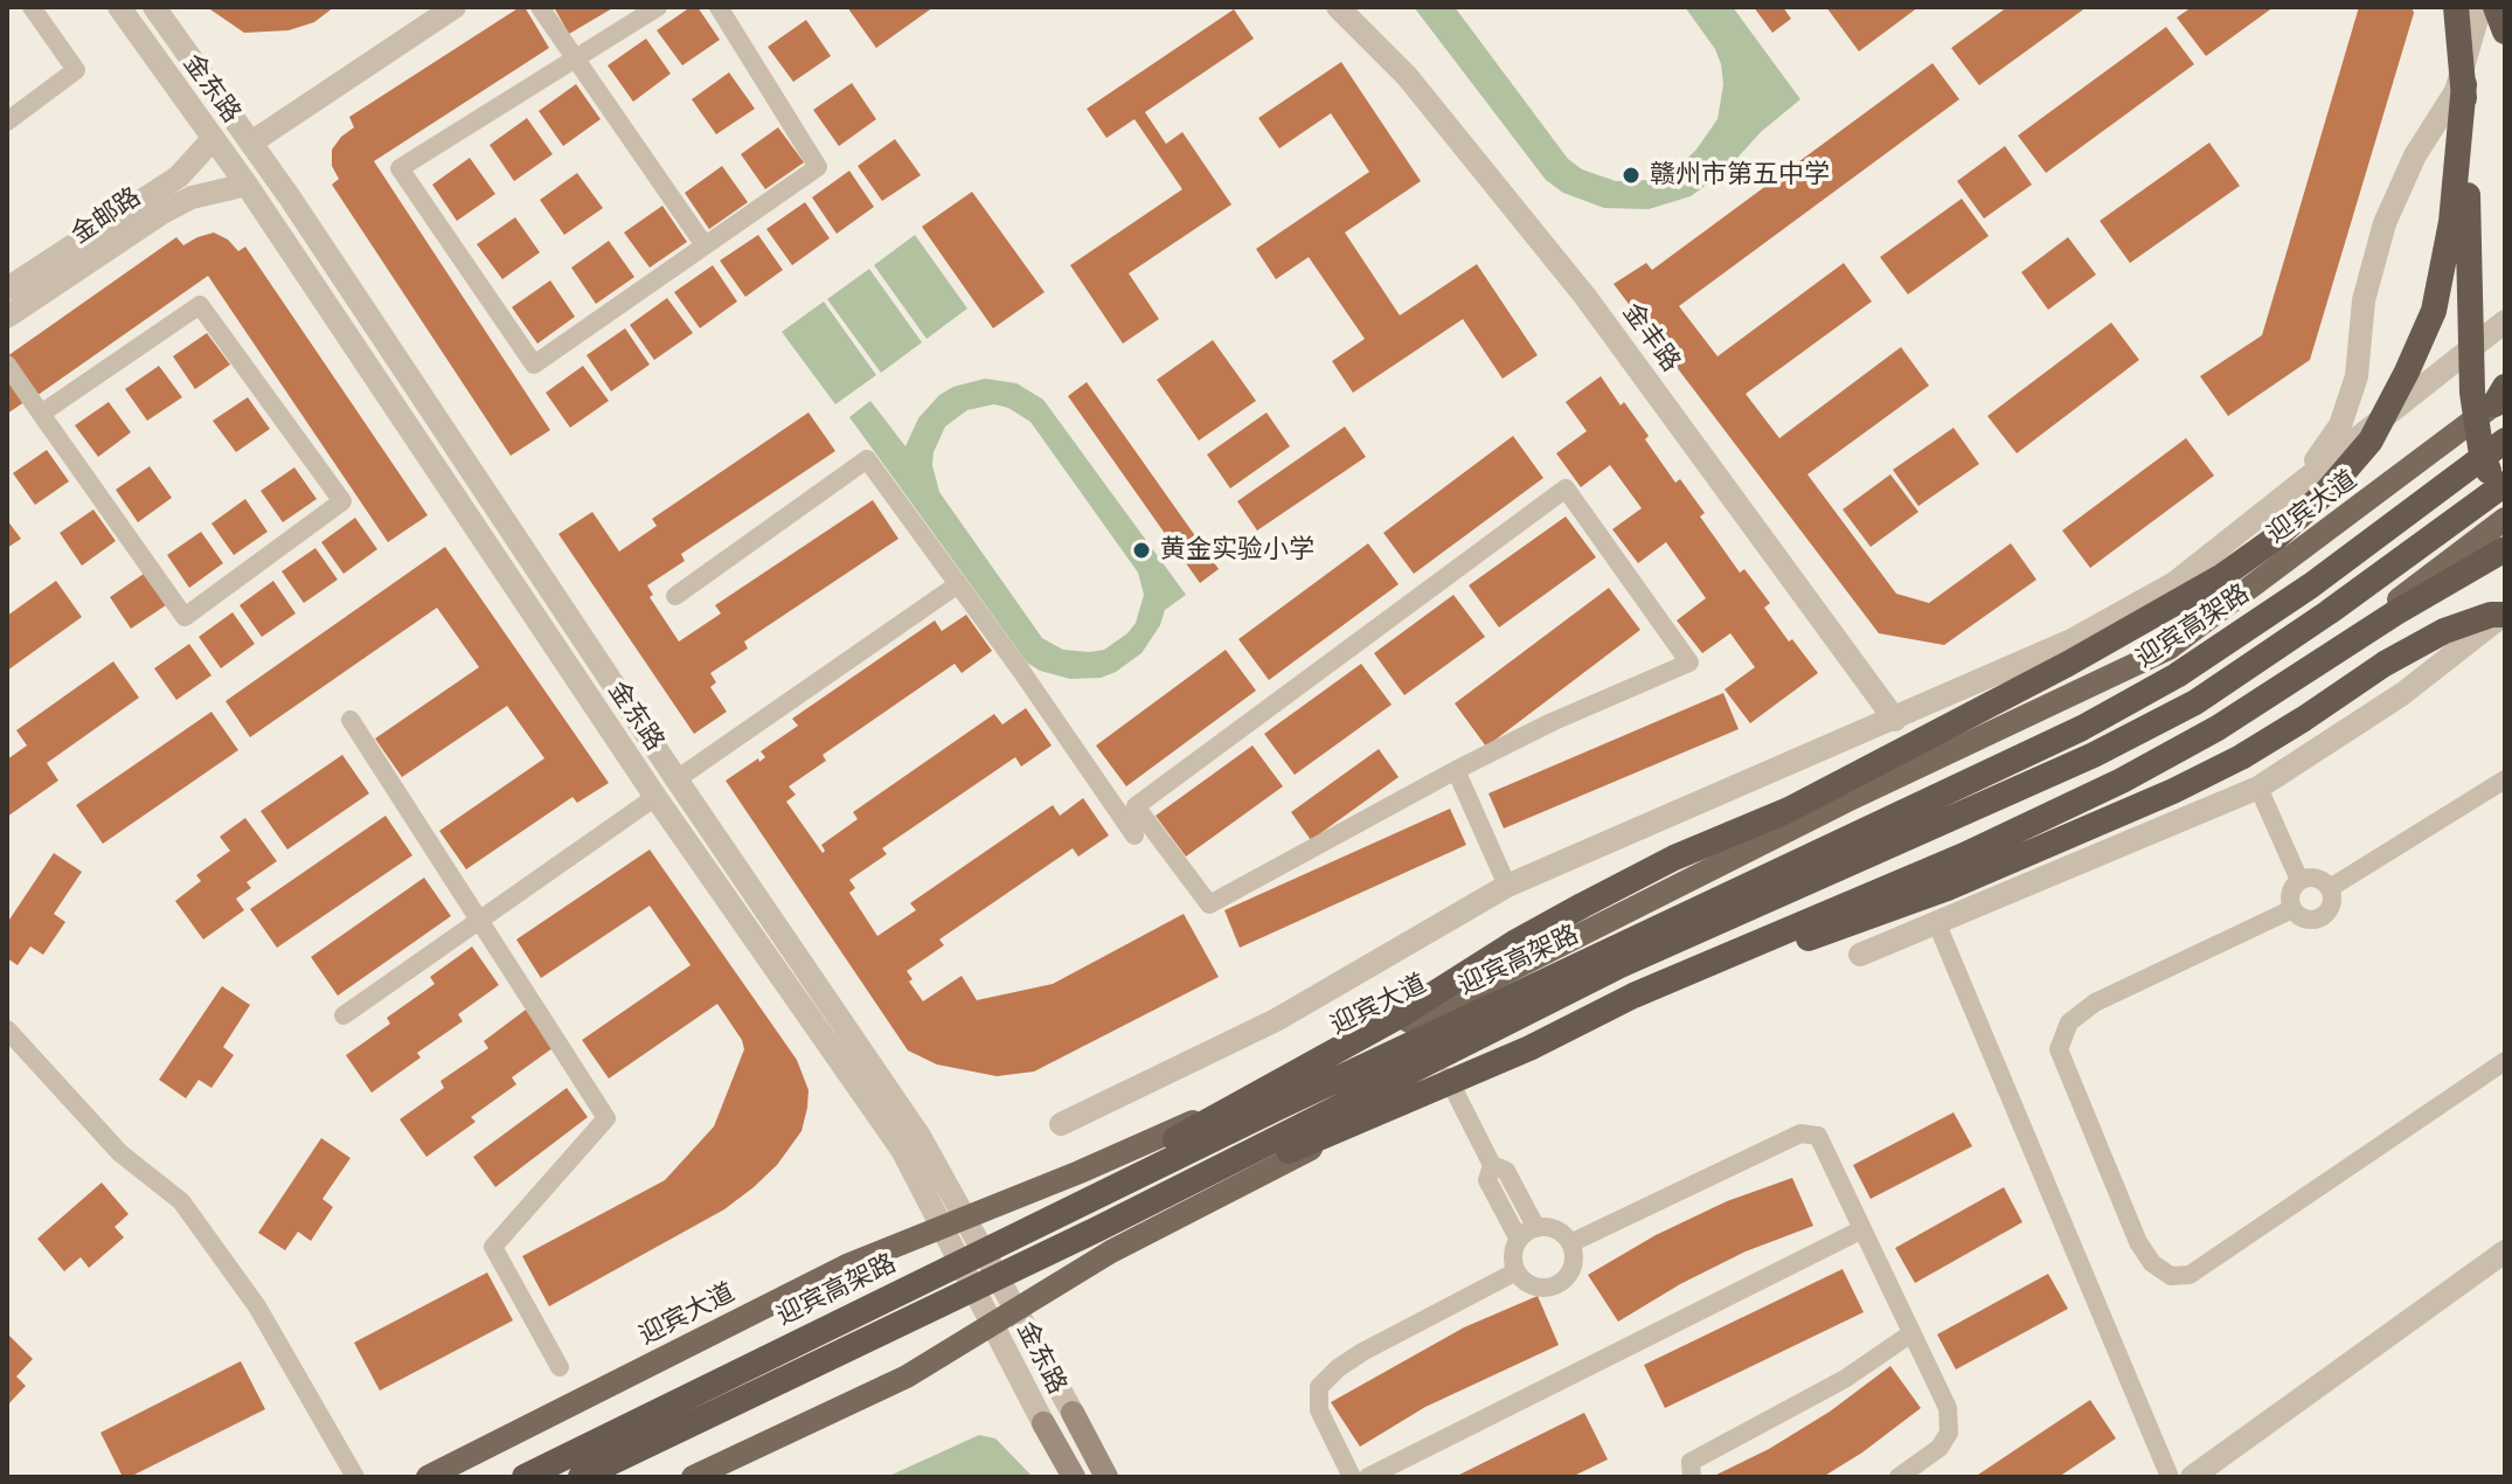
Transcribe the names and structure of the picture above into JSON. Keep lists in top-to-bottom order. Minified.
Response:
{"streets":{"highway":["迎宾高架路"],"main road":["金东路","迎宾大道"],"street":["金邮路","金丰路"]},"crossings":[["金东路","金邮路"],["金东路","迎宾大道"]],"places":["赣州市第五中学","黄金实验小学"]}
